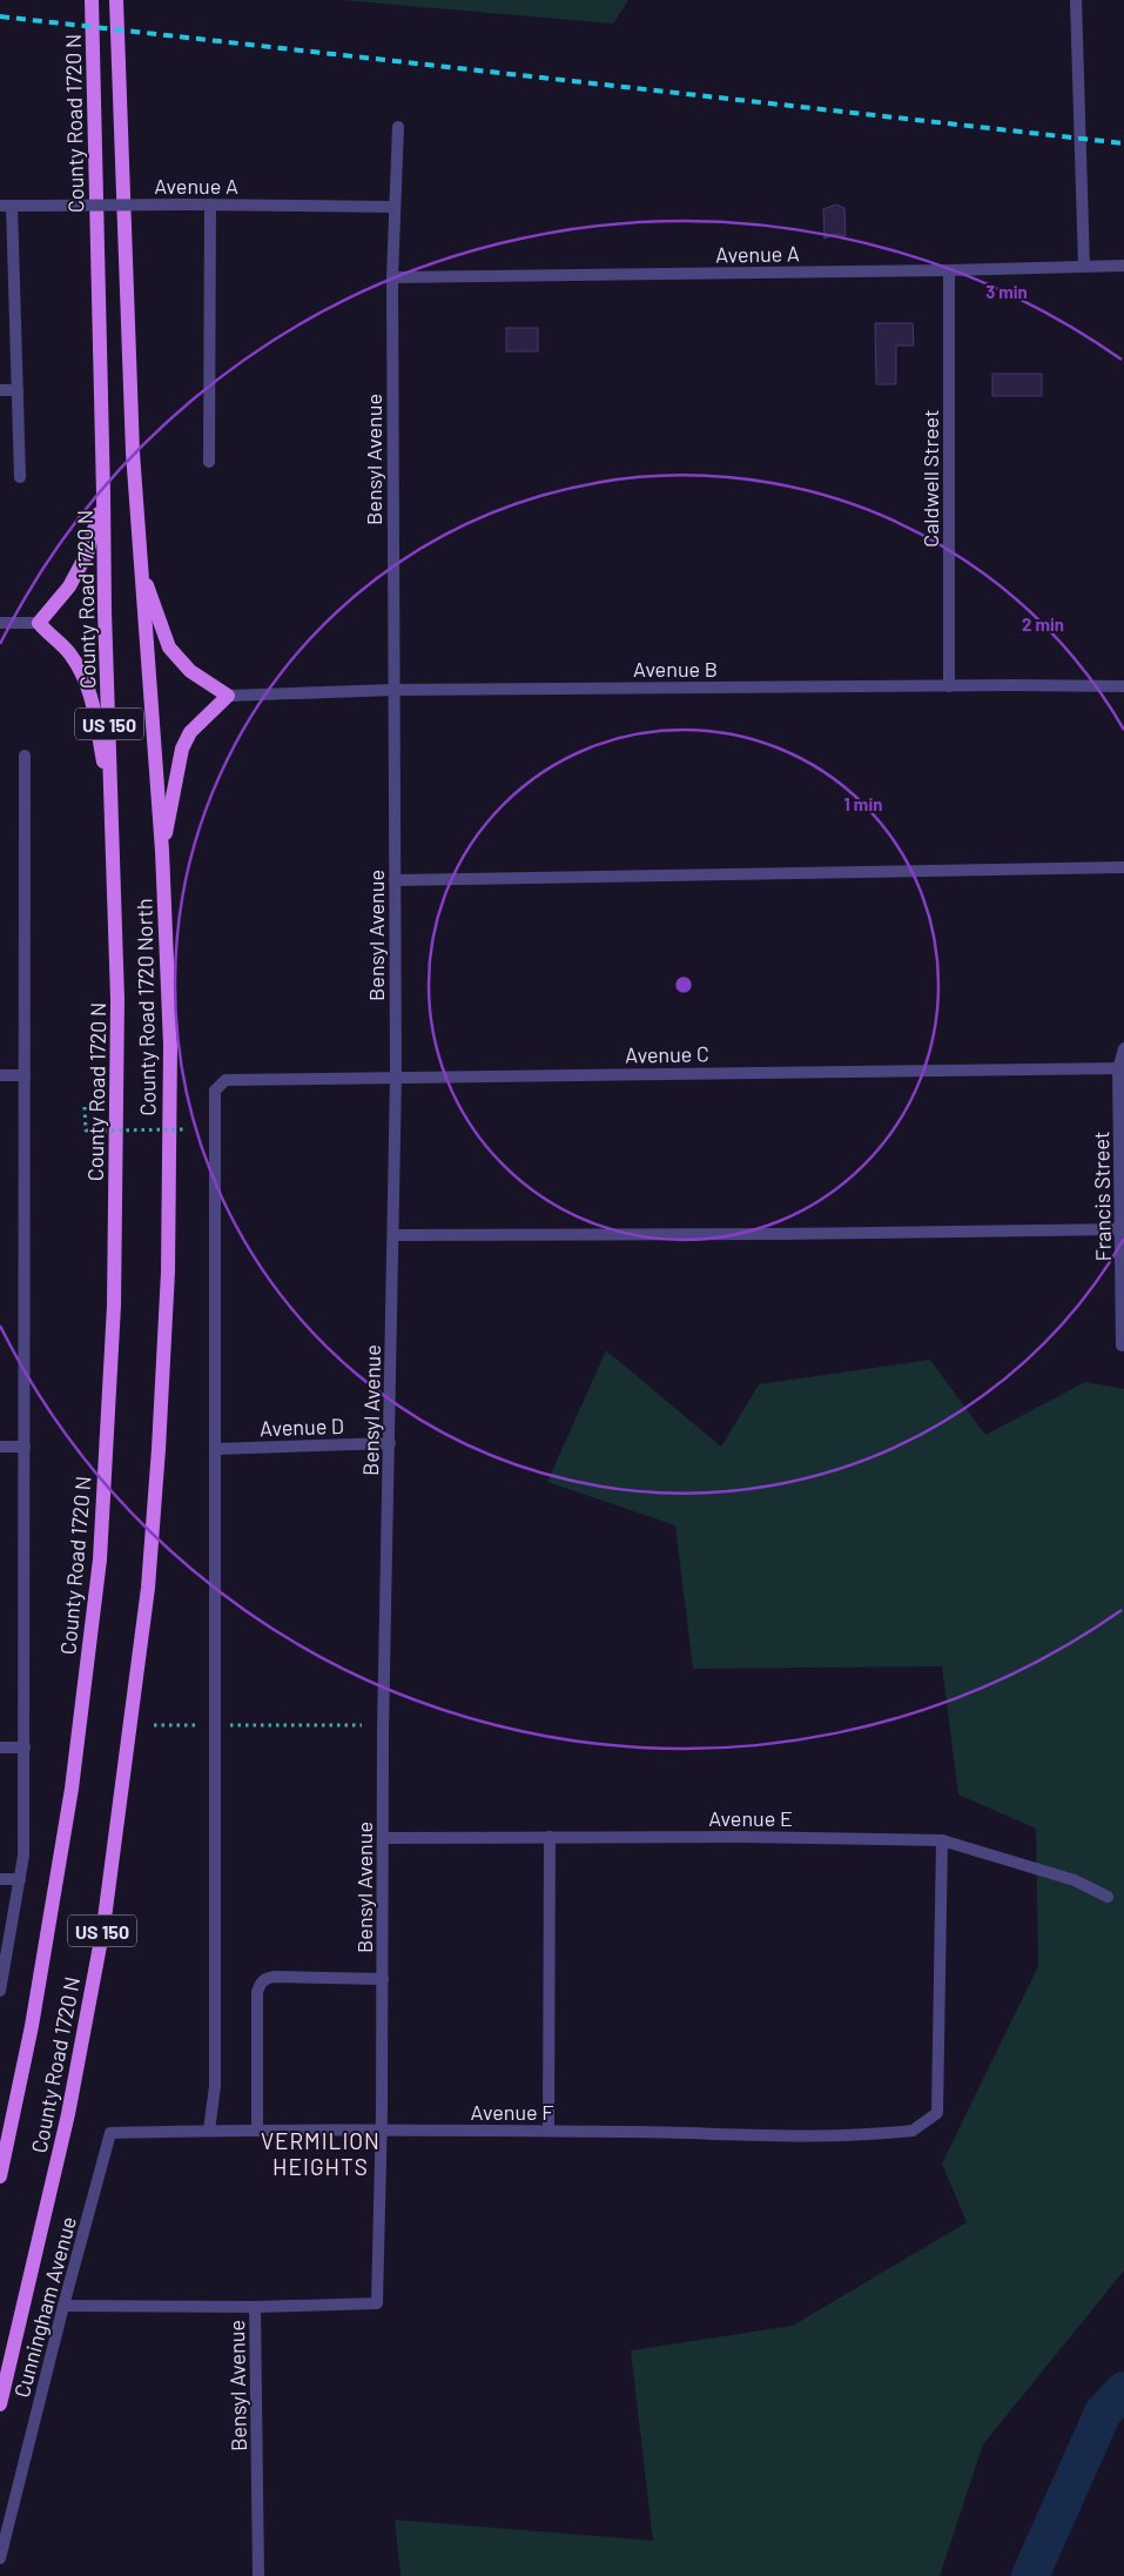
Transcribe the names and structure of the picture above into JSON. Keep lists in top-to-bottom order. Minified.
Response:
{"streets":{"main road":["County Road 1720 N","US 150","County Road 1720 North"],"street":["Avenue A","Bensyl Avenue","Caldwell Street","Avenue B","Avenue C","Francis Street","Avenue D","Avenue E","Avenue F","Cunningham Avenue"]},"crossings":[["County Road 1720 N","County Road 1720 North"],["Avenue A","Bensyl Avenue"],["Avenue A","Caldwell Street"],["Bensyl Avenue","Avenue B"],["Bensyl Avenue","Avenue C"],["Bensyl Avenue","Avenue D"],["Bensyl Avenue","Avenue E"],["Bensyl Avenue","Avenue F"],["Caldwell Street","Avenue B"],["US 150","County Road 1720 North"],["Avenue C","Francis Street"],["Avenue C","Avenue D"],["Avenue E","Avenue F"],["Avenue F","Cunningham Avenue"]],"districts":["VERMILION HEIGHTS"],"rings":["3 min","2 min","1 min"]}
